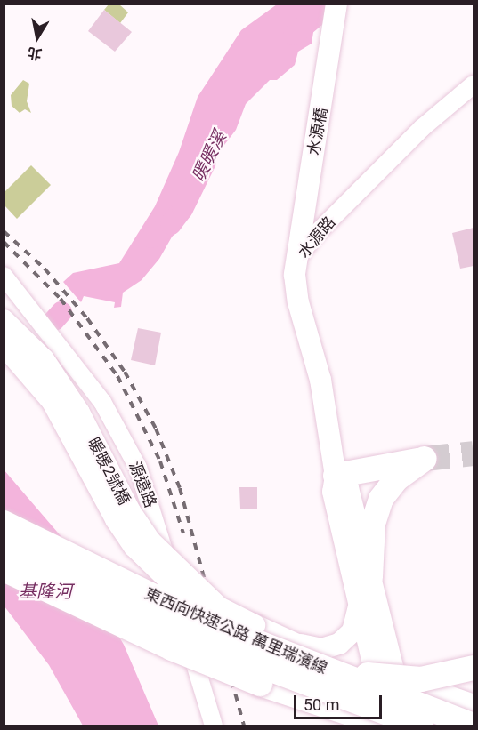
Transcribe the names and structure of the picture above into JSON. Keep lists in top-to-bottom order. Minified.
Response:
{"streets":{"highway":["東西向快速公路 萬里瑞濱線"],"main road":["水源橋","水源路","暖暖2號橋"],"street":["源遠路"]},"crossings":[["水源橋","水源路"],["暖暖2號橋","東西向快速公路 萬里瑞濱線"]],"water":["暖暖溪","基隆河"],"scale_bar":"50 m","north":"bottom"}
